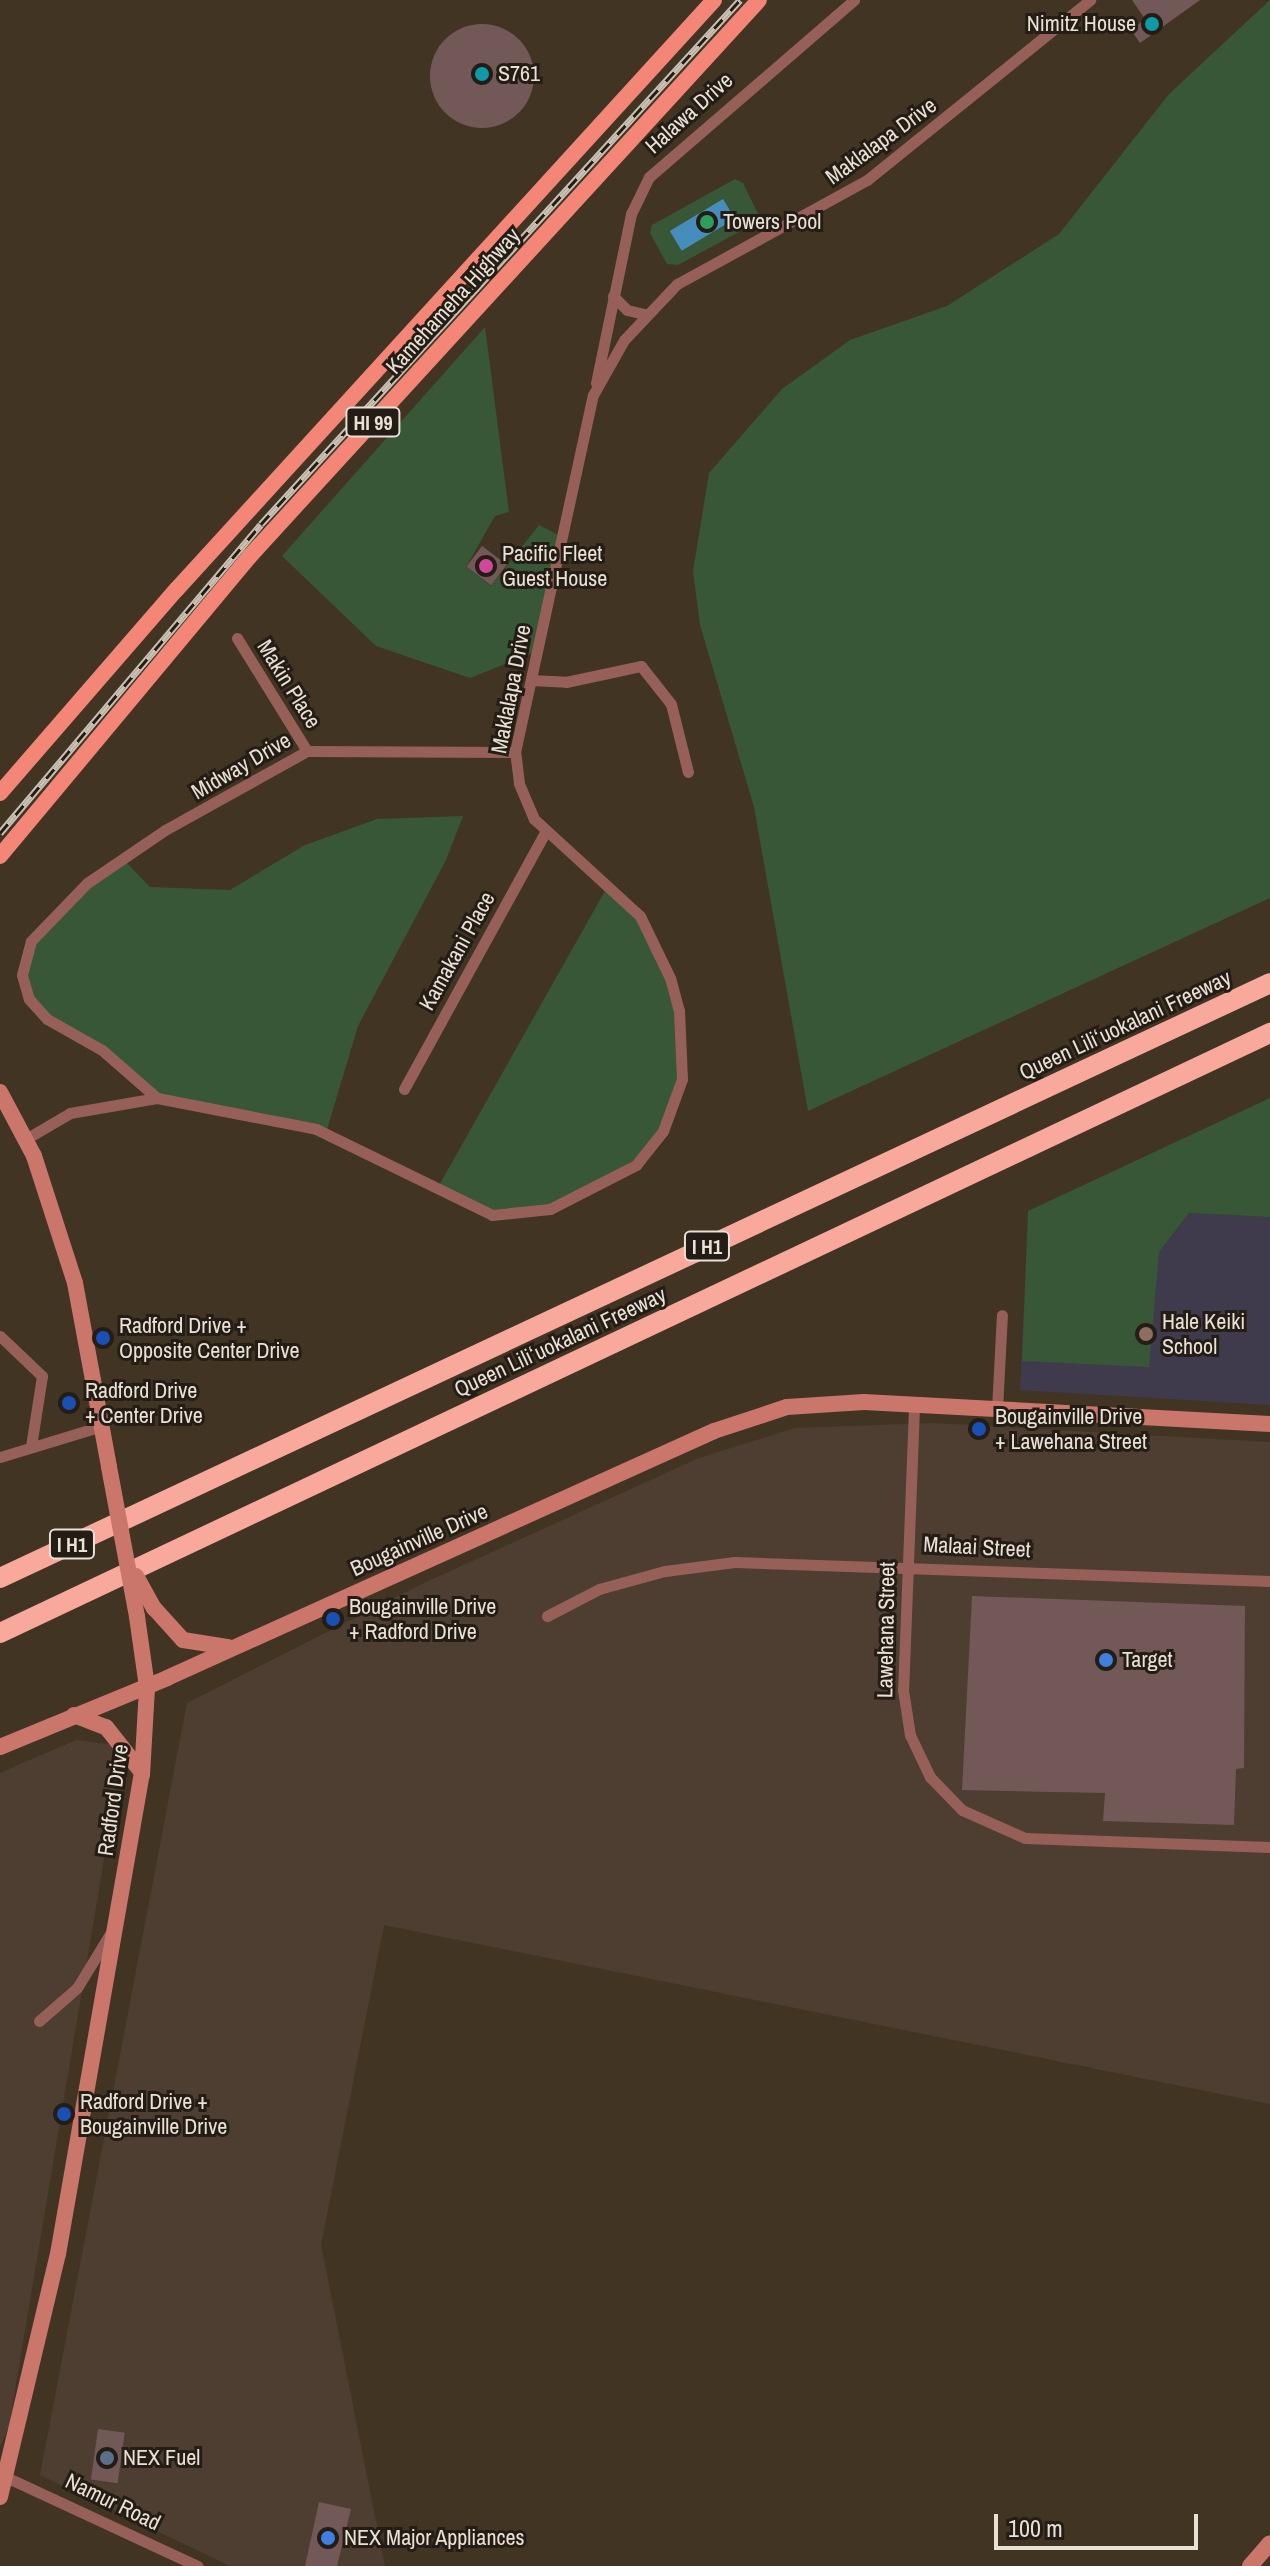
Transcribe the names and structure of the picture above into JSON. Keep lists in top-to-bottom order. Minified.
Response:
{"streets":{"highway":["Queen Liliʻuokalani Freeway","I H1"],"main road":["Kamehameha Highway","HI 99"],"street":["Halawa Drive","Maklalapa Drive","Makin Place","Midway Drive","Kamakani Place","Bougainville Drive","Malaai Street","Lawehana Street","Radford Drive","Namur Road"]},"crossings":[["Halawa Drive","Maklalapa Drive"],["Maklalapa Drive","Midway Drive"],["Maklalapa Drive","Kamakani Place"],["Makin Place","Midway Drive"],["Bougainville Drive","Lawehana Street"],["Bougainville Drive","Radford Drive"],["Malaai Street","Lawehana Street"],["Radford Drive","Namur Road"]],"places":["Nimitz House","S761","Towers Pool","Pacific Fleet Guest House","Hale Keiki School","Radford Drive + Opposite Center Drive","Radford Drive + Center Drive","Bougainville Drive + Lawehana Street","Bougainville Drive + Radford Drive","Target","Radford Drive + Bougainville Drive","NEX Fuel","NEX Major Appliances"],"scale_bar":"100 m"}
